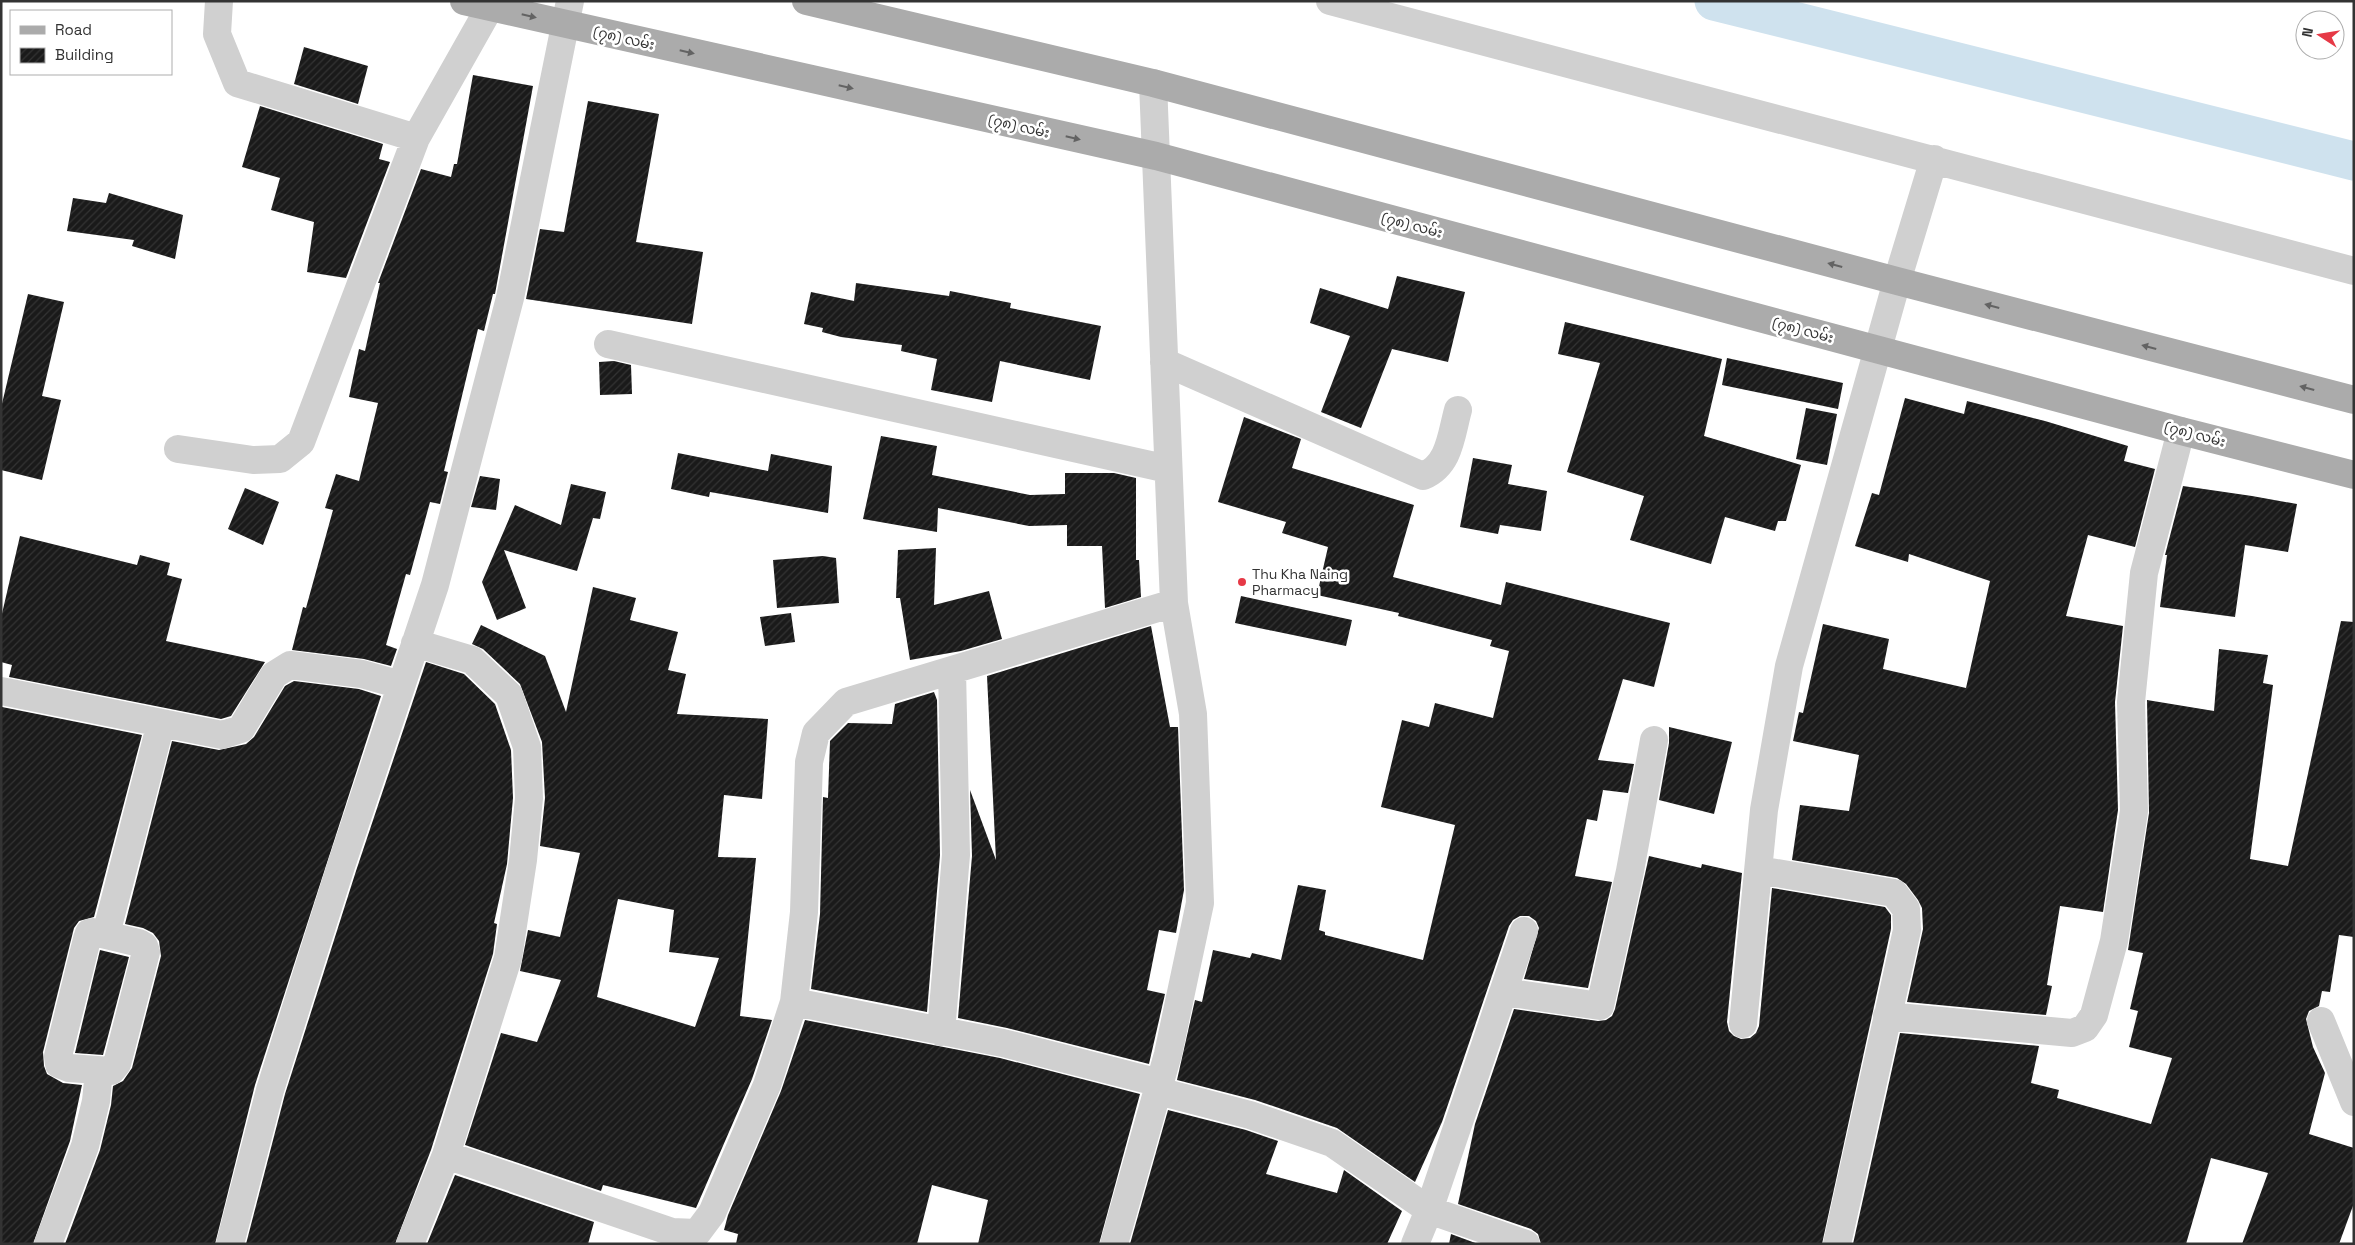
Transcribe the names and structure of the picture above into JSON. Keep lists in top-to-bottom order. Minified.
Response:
{"streets":{"main road":["(၇၈) လမ်း"]},"places":["Thu Kha Naing Pharmacy"],"legend":["Road","Building"],"north":"left"}
